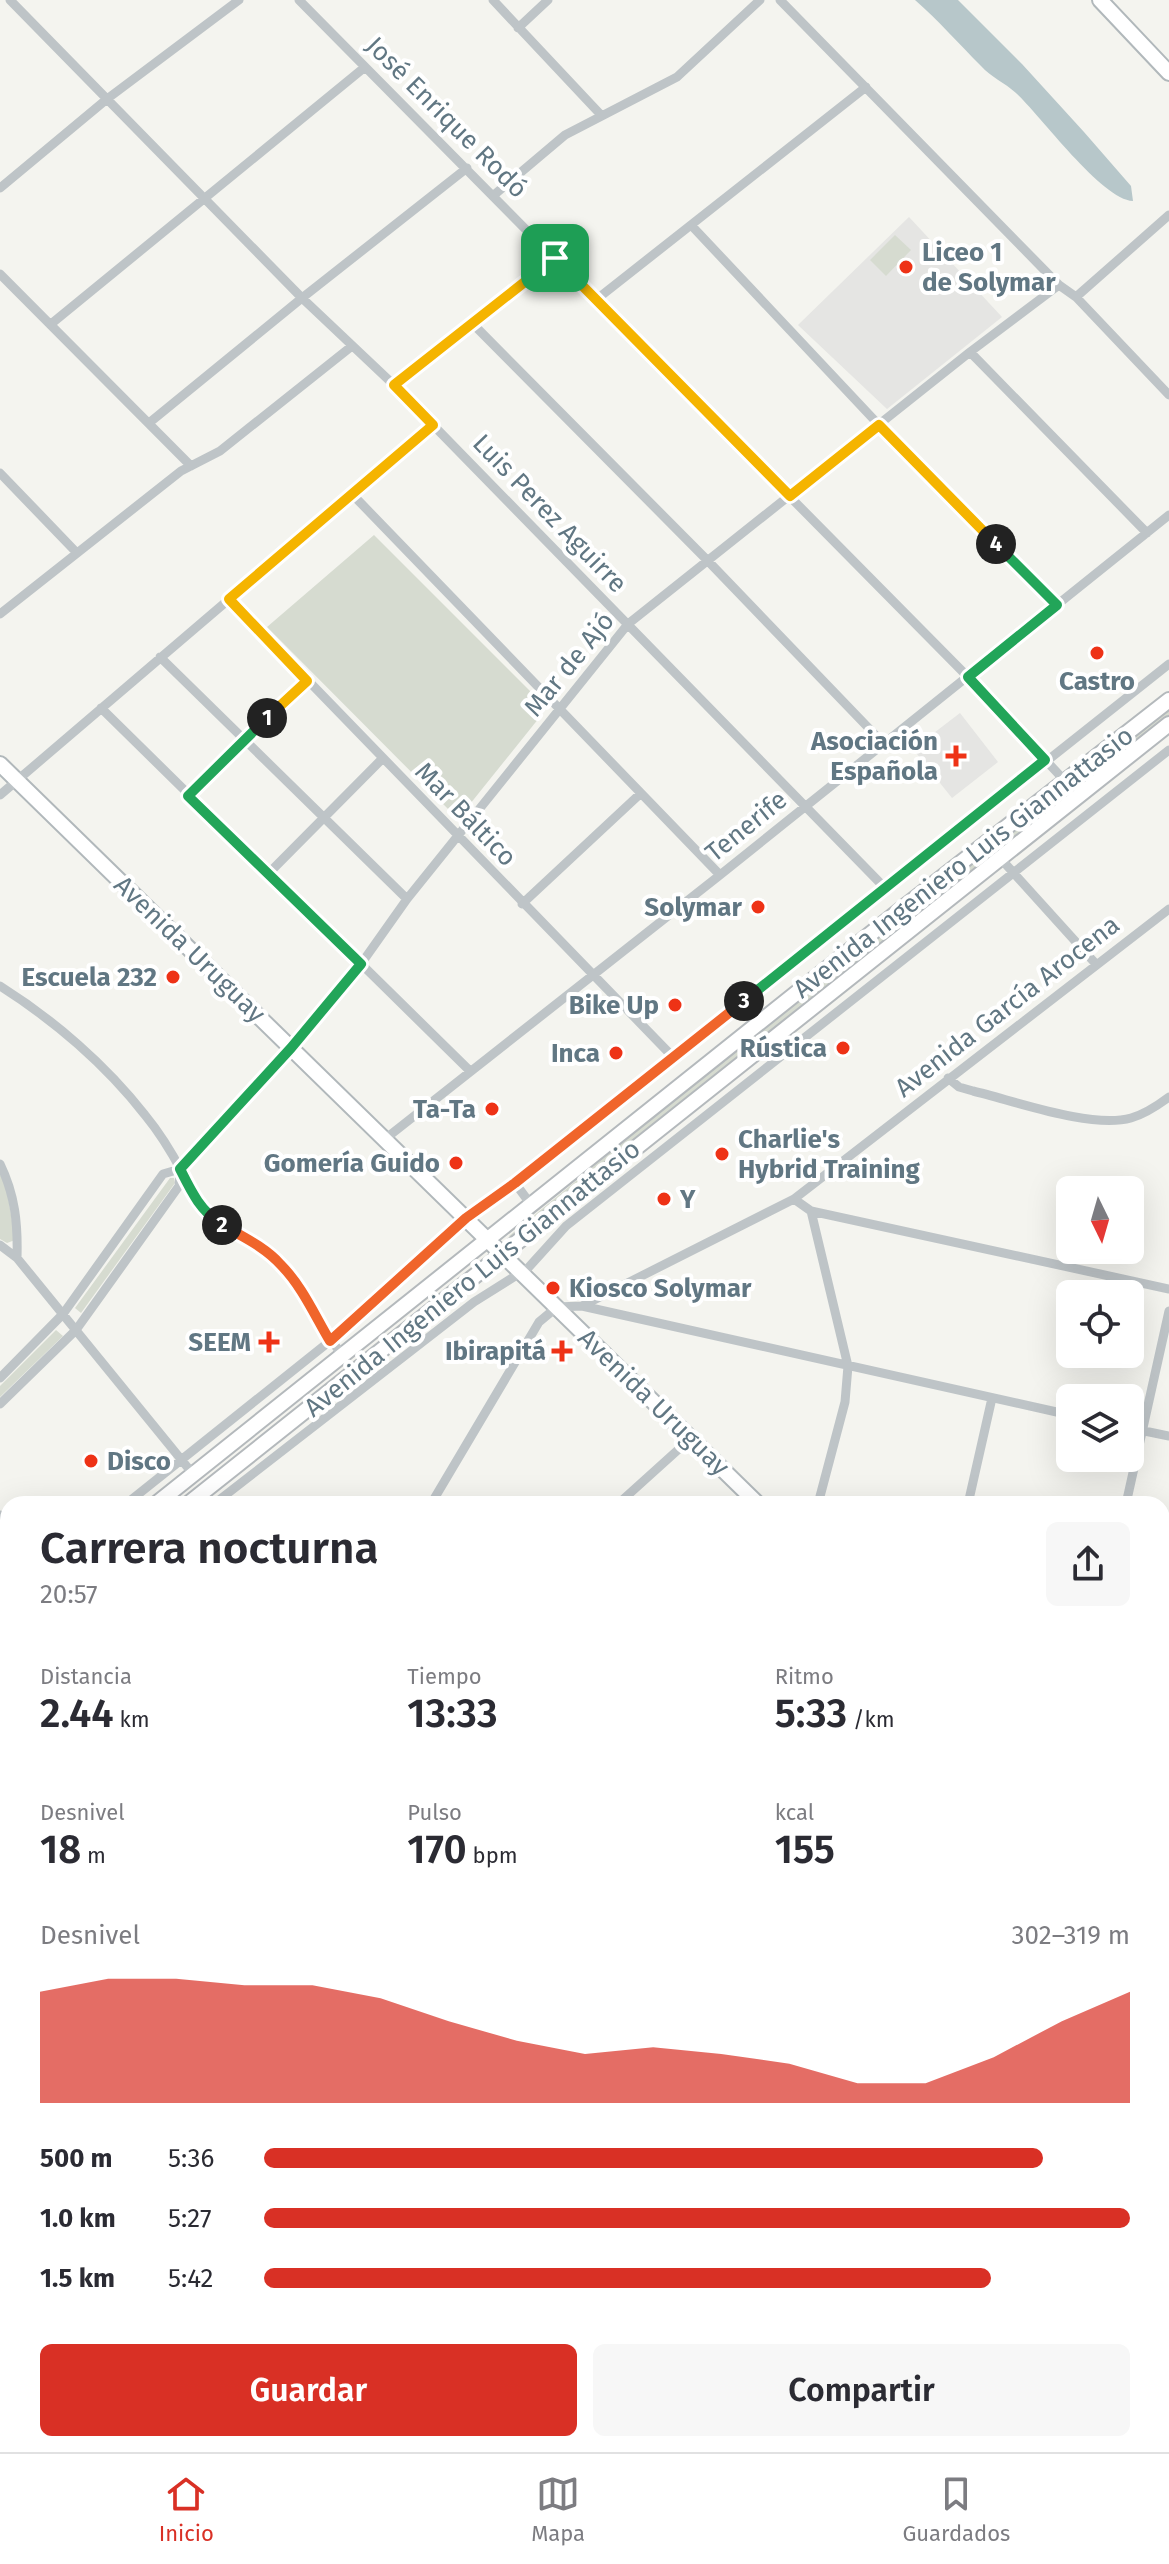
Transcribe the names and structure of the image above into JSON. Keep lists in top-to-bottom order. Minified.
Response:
{"streets":{"main road":["Avenida Ingeniero Luis Giannattasio","Avenida Uruguay"],"street":["José Enrique Rodó","Luis Perez Aguirre","Mar de Ajó","Mar Báltico","Tenerife","Avenida García Arocena"]},"crossings":[["José Enrique Rodó","Mar de Ajó"],["José Enrique Rodó","Tenerife"],["José Enrique Rodó","Avenida Ingeniero Luis Giannattasio"],["Luis Perez Aguirre","Mar de Ajó"],["Luis Perez Aguirre","Tenerife"],["Luis Perez Aguirre","Avenida Ingeniero Luis Giannattasio"],["Mar de Ajó","Mar Báltico"],["Mar de Ajó","Avenida Uruguay"],["Mar Báltico","Tenerife"],["Mar Báltico","Avenida Ingeniero Luis Giannattasio"],["Tenerife","Avenida Uruguay"],["Avenida Ingeniero Luis Giannattasio","Avenida Uruguay"]],"places":{"other":["Liceo 1 de Solymar","Castro","Solymar","Escuela 232","Bike Up","Rústica","Inca","Ta-Ta","Charlie's Hybrid Training","Gomería Guido","Y","Kiosco Solymar","Disco"],"health":["Asociación Española","SEEM","Ibirapitá"]},"north":"bottom","page":{"pins":["4","1","3","2"],"heading":["Carrera nocturna","20:57"],"stats":[["Distancia","2.44 km"],["Tiempo","13:33"],["Ritmo","5:33 /km"],["Desnivel","18 m"],["Pulso","170 bpm"],["kcal","155"]],"chart":["Desnivel","302–319 m"],"list":[{"name":"500 m","note":"5:36"},{"name":"1.0 km","note":"5:27"},{"name":"1.5 km","note":"5:42"}],"buttons":["Guardar","Compartir"],"tabs":["Inicio","Mapa","Guardados"]}}
